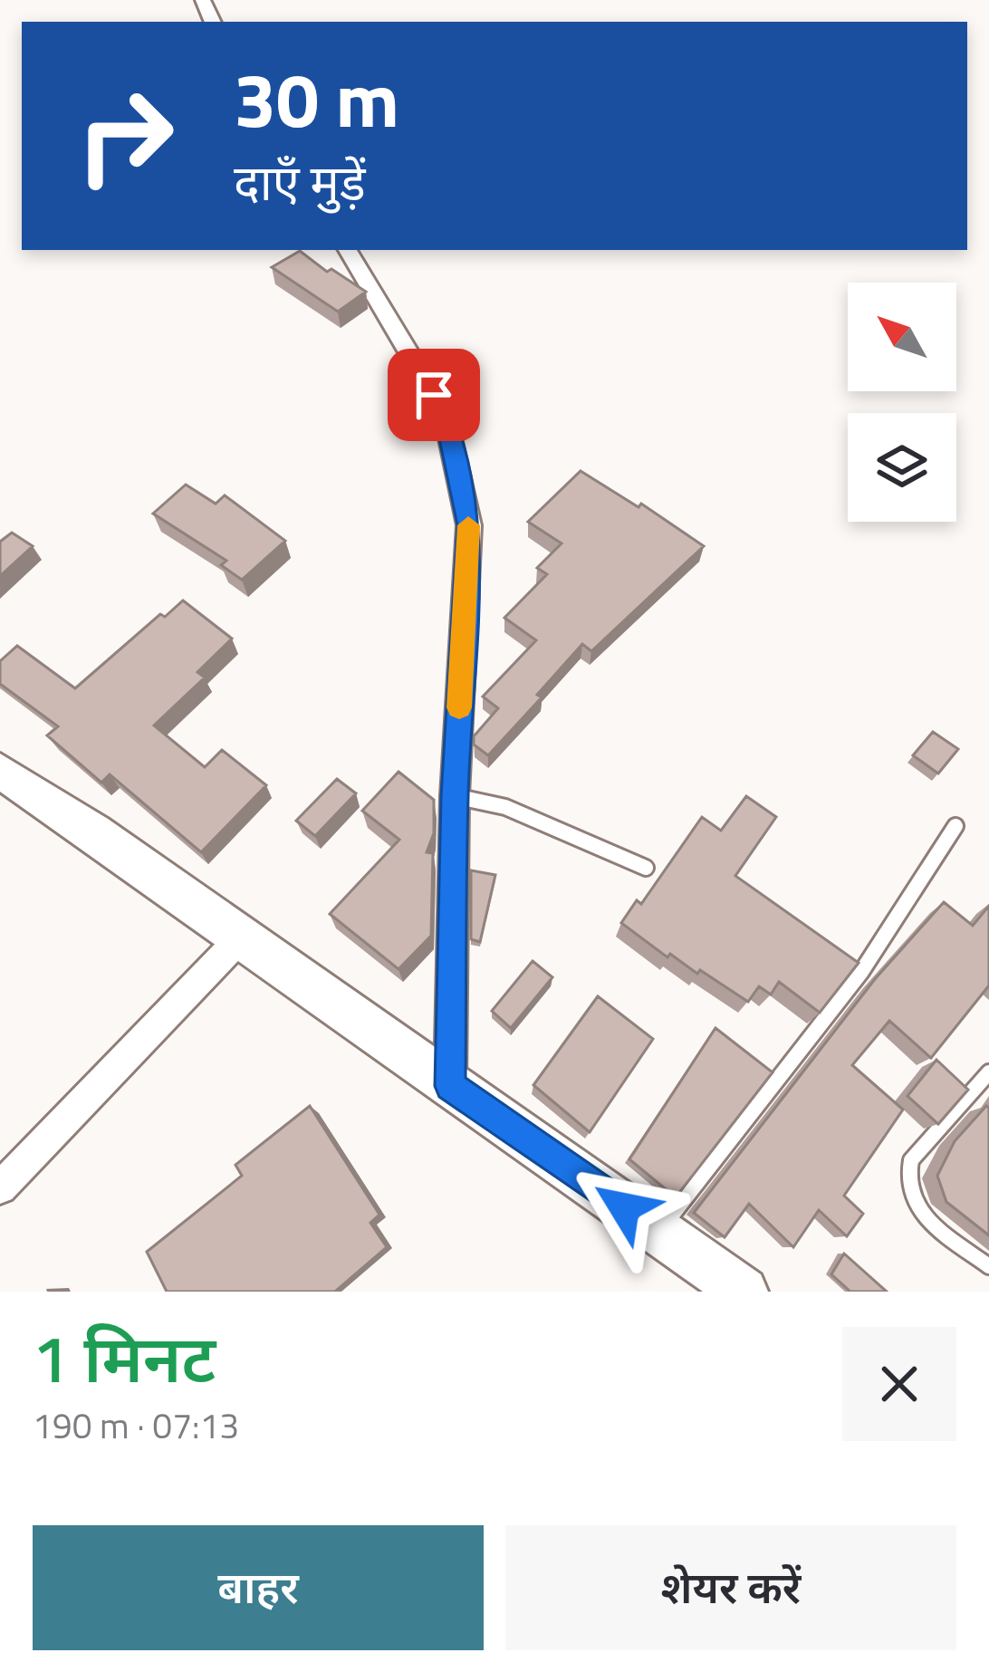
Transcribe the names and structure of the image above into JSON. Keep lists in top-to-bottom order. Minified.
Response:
{"north":"top left","page":{"turn":["30 m","दाएँ मुड़ें"],"heading":["1 मिनट","190 m · 07:13"],"buttons":["बाहर","शेयर करें"]}}
